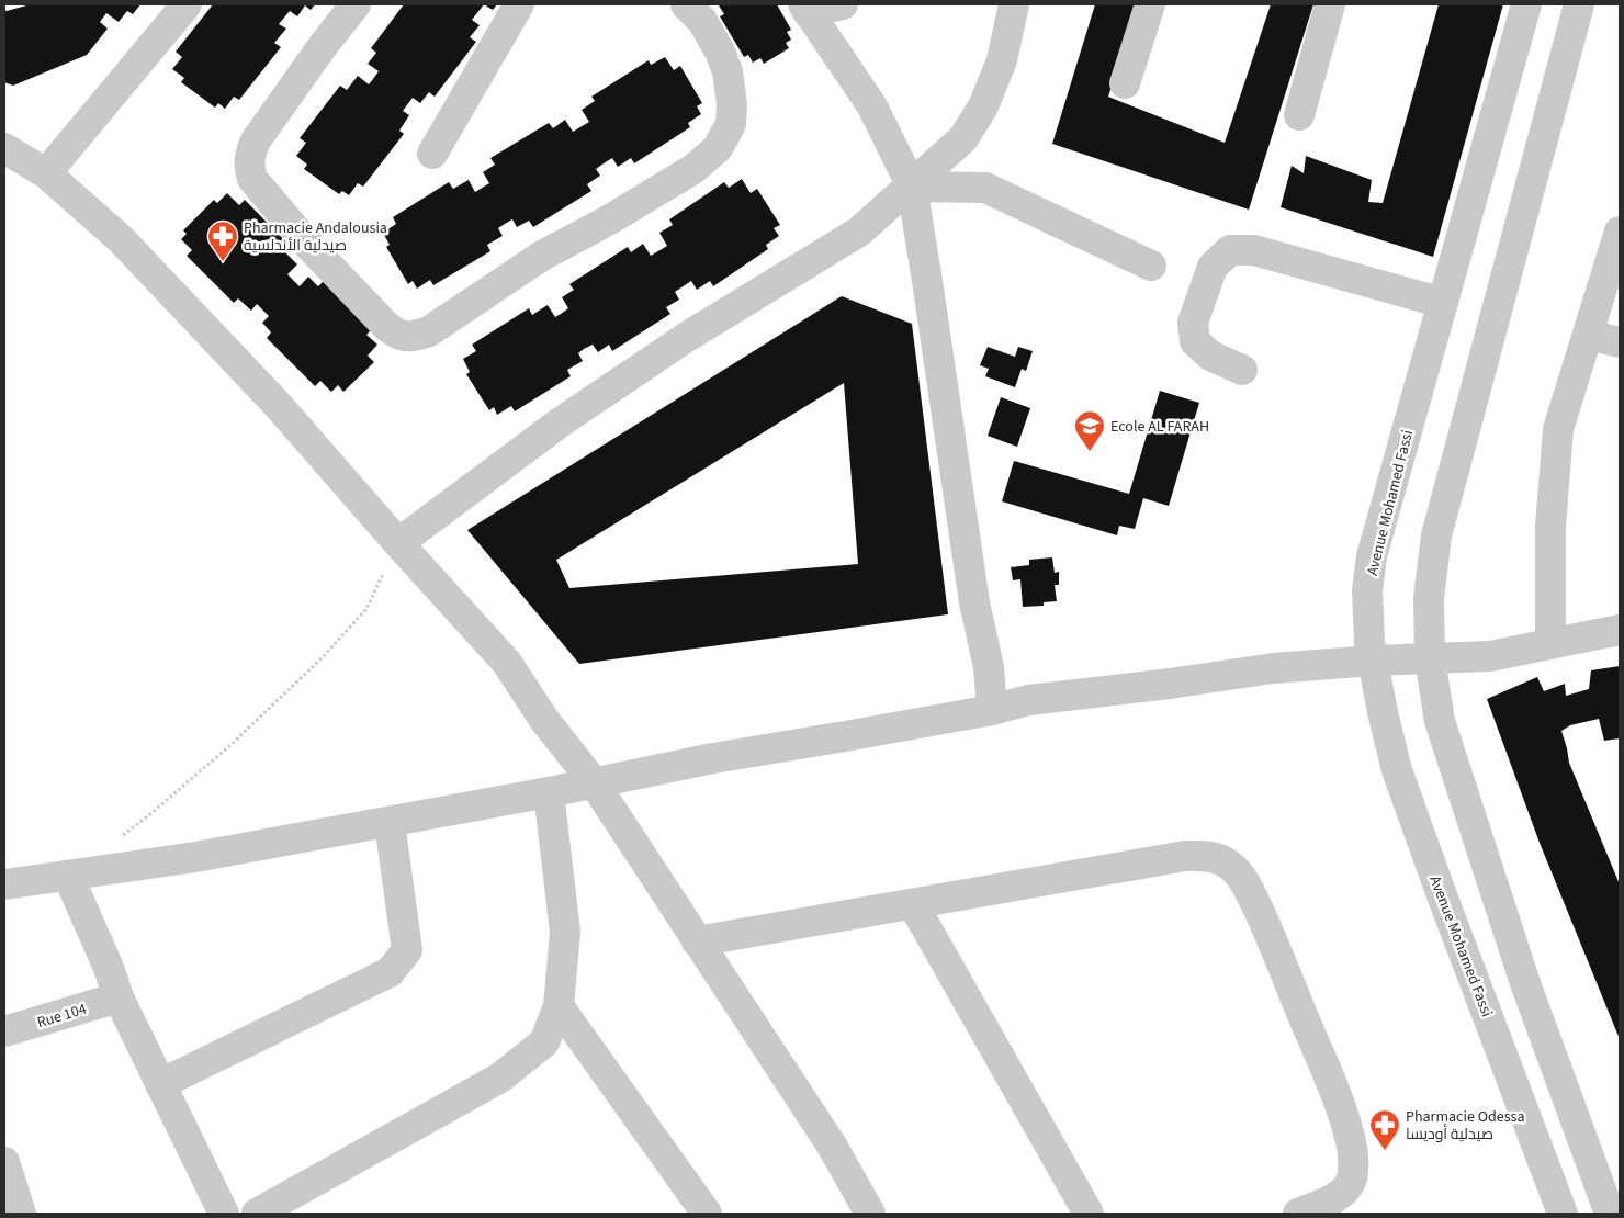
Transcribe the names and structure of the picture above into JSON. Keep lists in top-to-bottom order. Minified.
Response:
{"streets":{"street":["Avenue Mohamed Fassi","Rue 104"]},"places":{"pharmacy":["Pharmacie Andalousia صيدلية الأندلسية","Pharmacie Odessa صيدلية أوديسا"],"school or university":["Ecole AL FARAH"]}}
